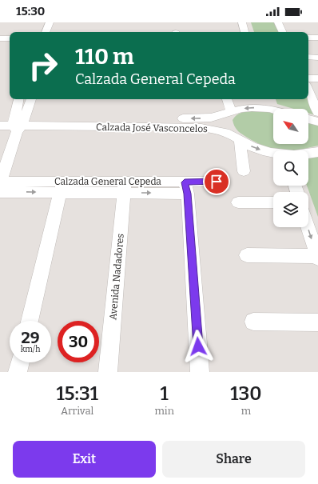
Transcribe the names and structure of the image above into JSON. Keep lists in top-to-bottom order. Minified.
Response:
{"streets":{"street":["Calzada José Vasconcelos","Calzada General Cepeda","Avenida Nadadores"]},"crossings":[["Calzada General Cepeda","Avenida Nadadores"]],"north":"top left","page":{"status":"15:30","turn":["110 m","Calzada General Cepeda"],"speed":"29 km/h","limit":"30","eta":["15:31","Arrival","1","min","130","m"],"buttons":["Exit","Share"]}}
